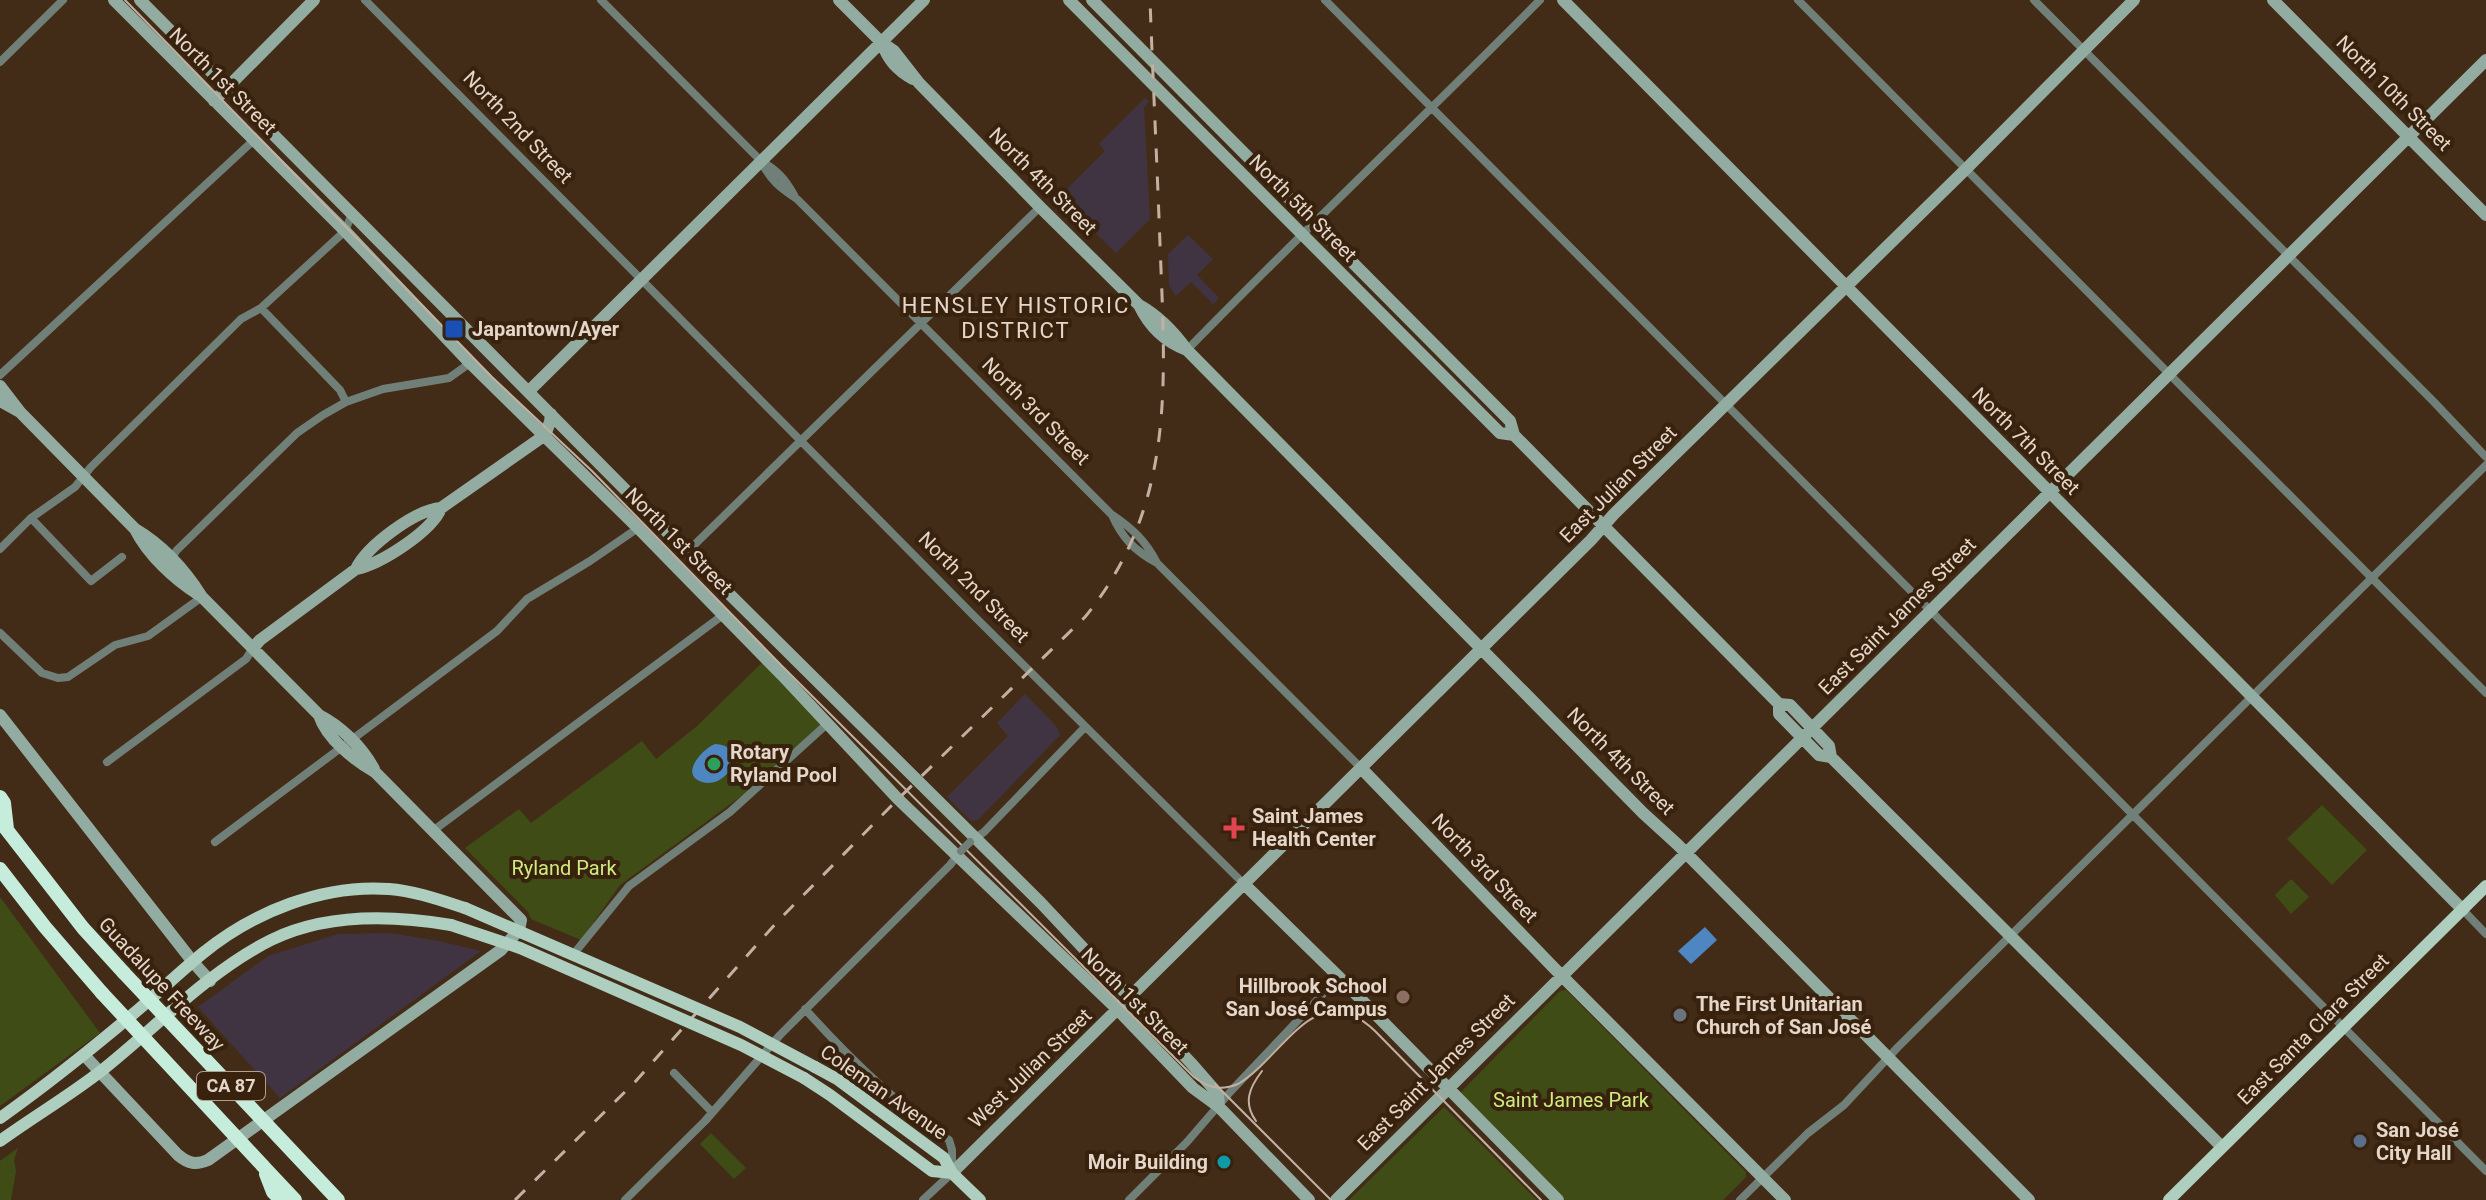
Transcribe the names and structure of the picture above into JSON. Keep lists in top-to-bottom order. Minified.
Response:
{"streets":{"highway":["Guadalupe Freeway","CA 87"],"main road":["East Santa Clara Street","Coleman Avenue"],"street":["North 1st Street","North 10th Street","North 2nd Street","North 4th Street","North 5th Street","North 3rd Street","North 7th Street","East Julian Street","East Saint James Street","West Julian Street"]},"crossings":[["North 1st Street","East Julian Street"],["North 1st Street","West Julian Street"],["North 10th Street","East Saint James Street"],["North 2nd Street","East Julian Street"],["North 2nd Street","East Saint James Street"],["North 4th Street","East Julian Street"],["North 4th Street","East Saint James Street"],["North 5th Street","East Julian Street"],["North 5th Street","East Saint James Street"],["North 5th Street","East Santa Clara Street"],["North 3rd Street","East Julian Street"],["North 3rd Street","East Saint James Street"],["North 7th Street","East Julian Street"],["North 7th Street","East Saint James Street"],["North 7th Street","East Santa Clara Street"],["East Julian Street","West Julian Street"],["West Julian Street","Coleman Avenue"]],"districts":["HENSLEY HISTORIC DISTRICT"],"parks":["Ryland Park","Saint James Park"],"places":{"transit":["Japantown/Ayer"],"other":["Rotary Ryland Pool","Hillbrook School San José Campus","The First Unitarian Church of San José","San José City Hall","Moir Building"],"health":["Saint James Health Center"]}}
